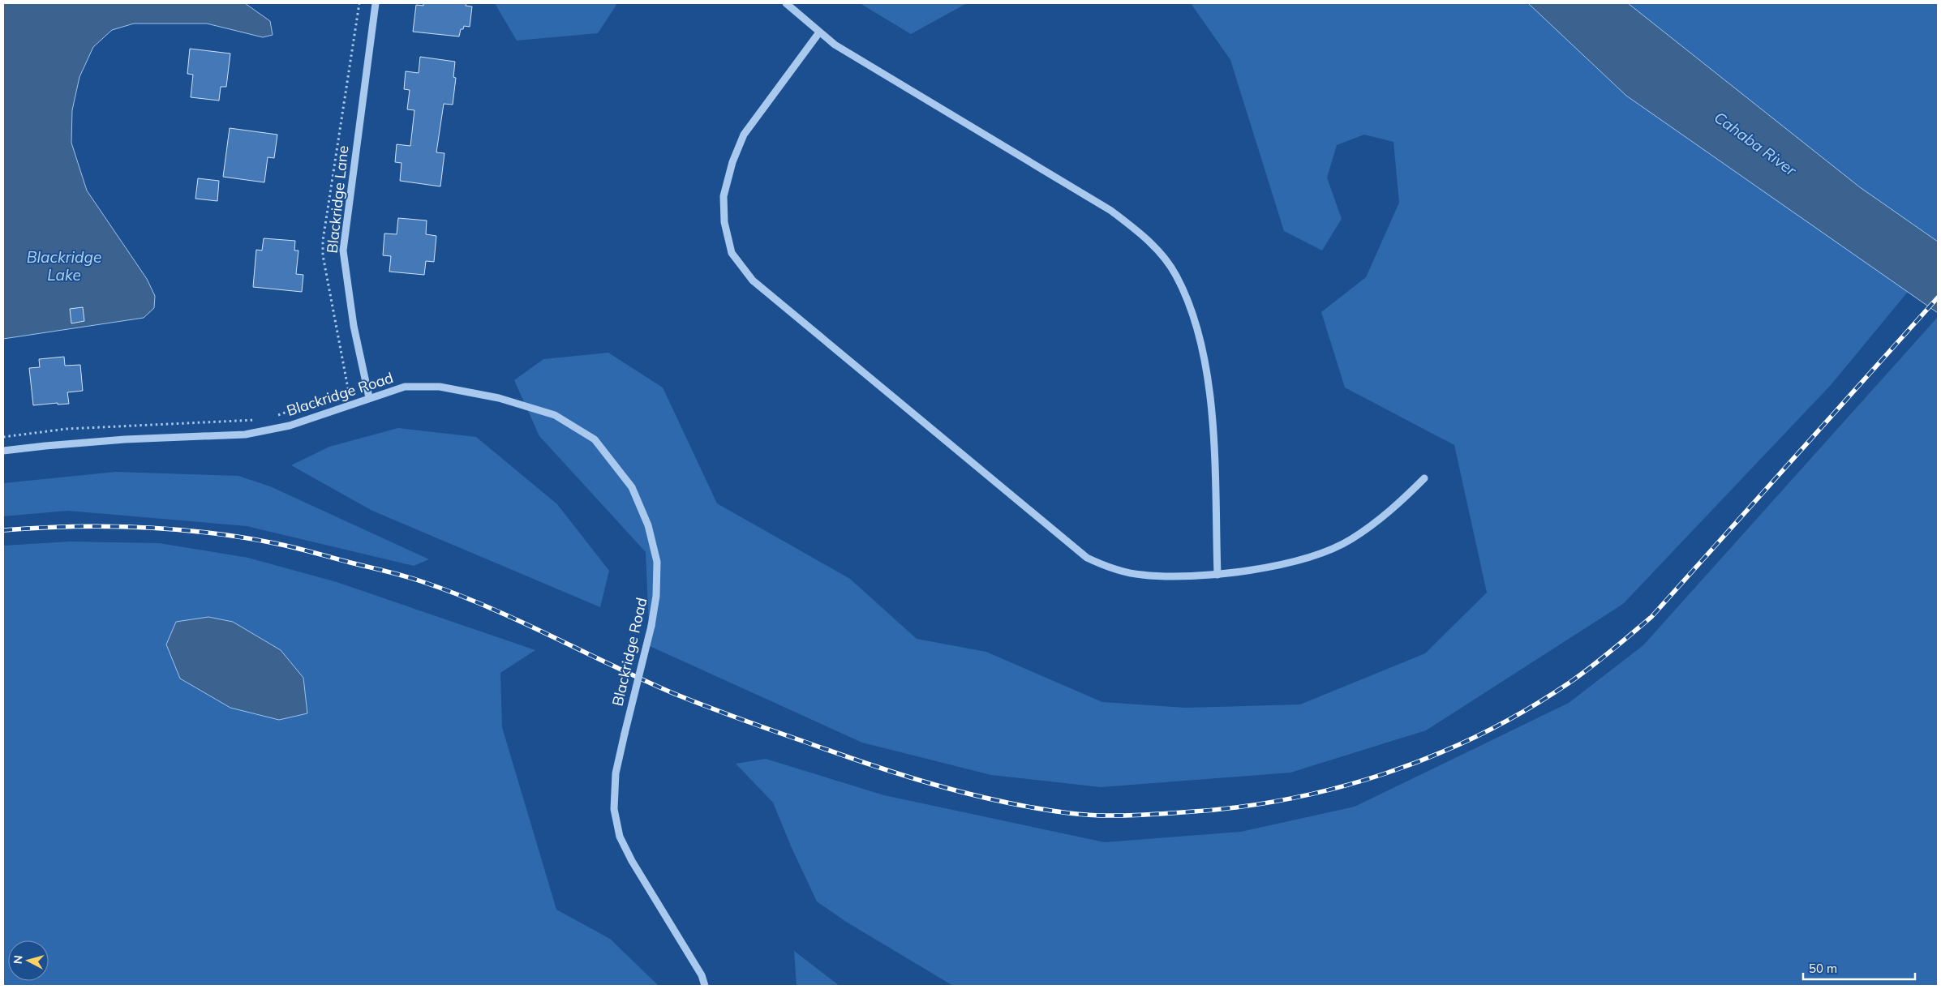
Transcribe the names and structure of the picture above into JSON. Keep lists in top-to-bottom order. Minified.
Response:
{"streets":{"street":["Blackridge Lane","Blackridge Road"]},"crossings":[["Blackridge Lane","Blackridge Road"]],"water":["Cahaba River","Blackridge Lake"],"scale_bar":"50 m","north":"left"}
